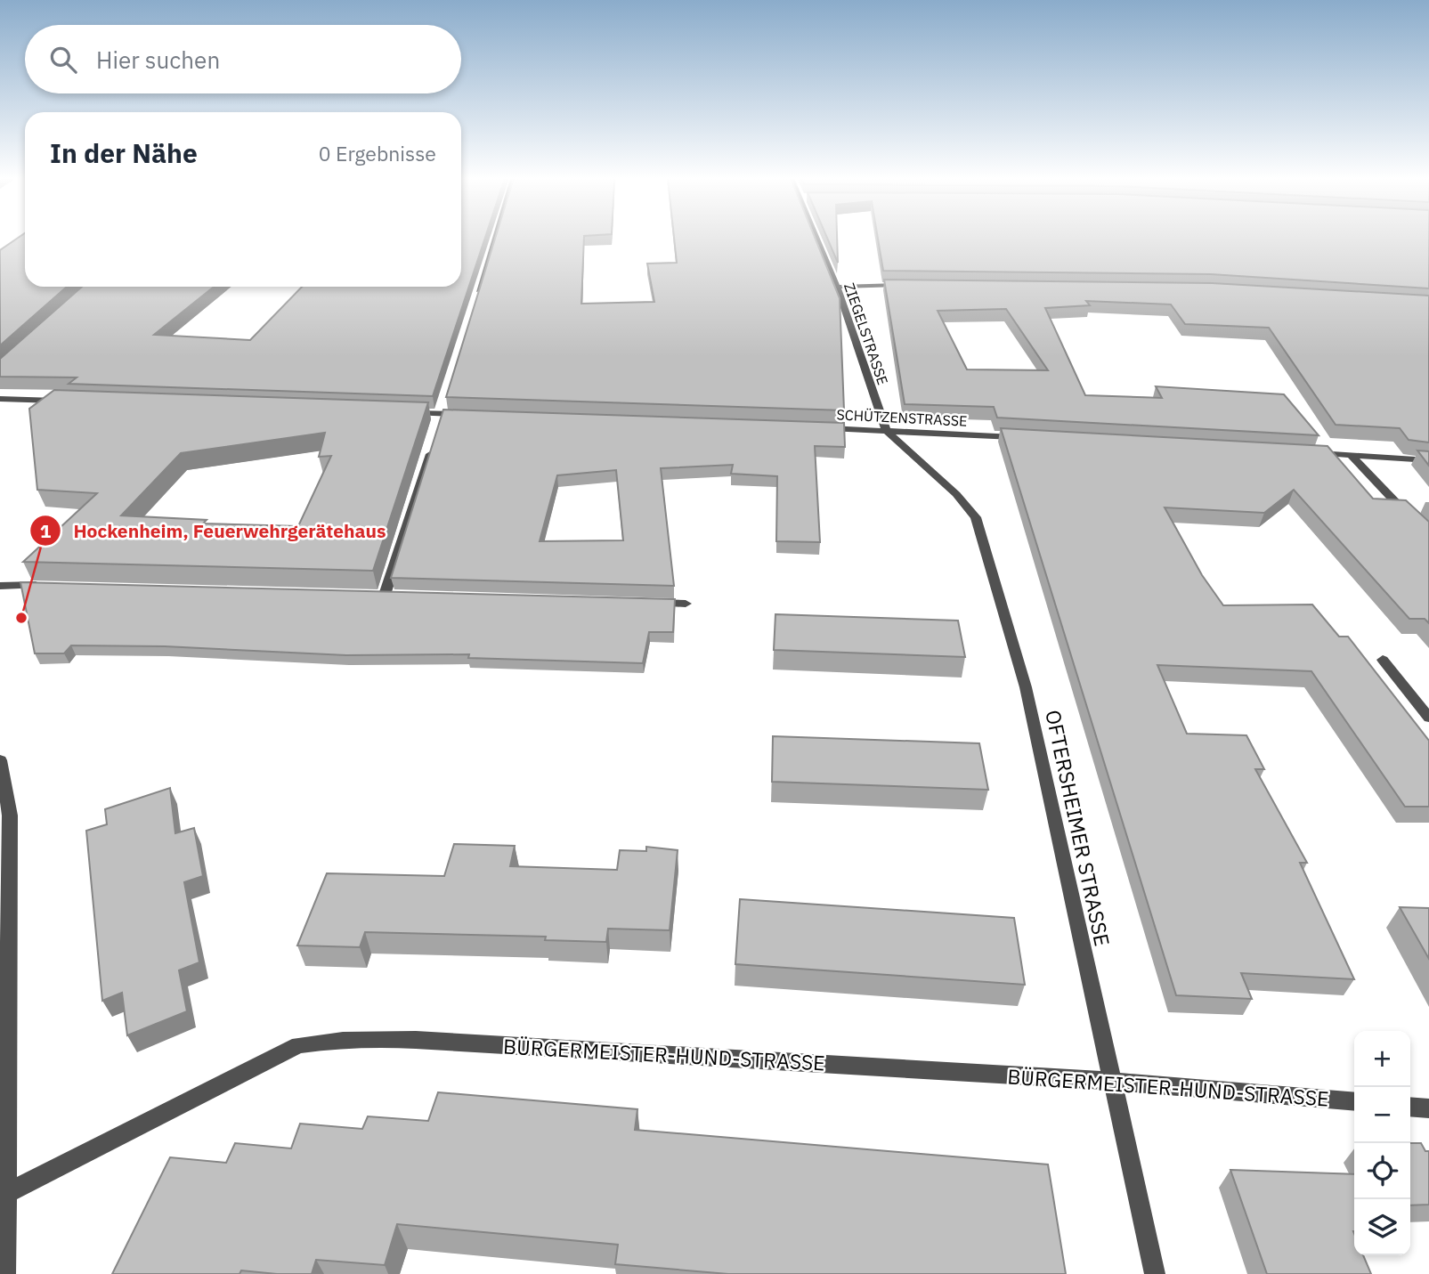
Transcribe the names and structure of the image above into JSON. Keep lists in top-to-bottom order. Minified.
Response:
{"streets":{"street":["ZIEGELSTRASSE","SCHÜTZENSTRASSE","OFTERSHEIMER STRASSE","BÜRGERMEISTER-HUND-STRASSE"]},"crossings":[["ZIEGELSTRASSE","SCHÜTZENSTRASSE"],["ZIEGELSTRASSE","OFTERSHEIMER STRASSE"],["SCHÜTZENSTRASSE","OFTERSHEIMER STRASSE"],["OFTERSHEIMER STRASSE","BÜRGERMEISTER-HUND-STRASSE"]],"places":["Hockenheim, Feuerwehrgerätehaus"],"page":{"search":"Hier suchen","heading":["In der Nähe","0 Ergebnisse"],"map_buttons":["+","−"]}}
